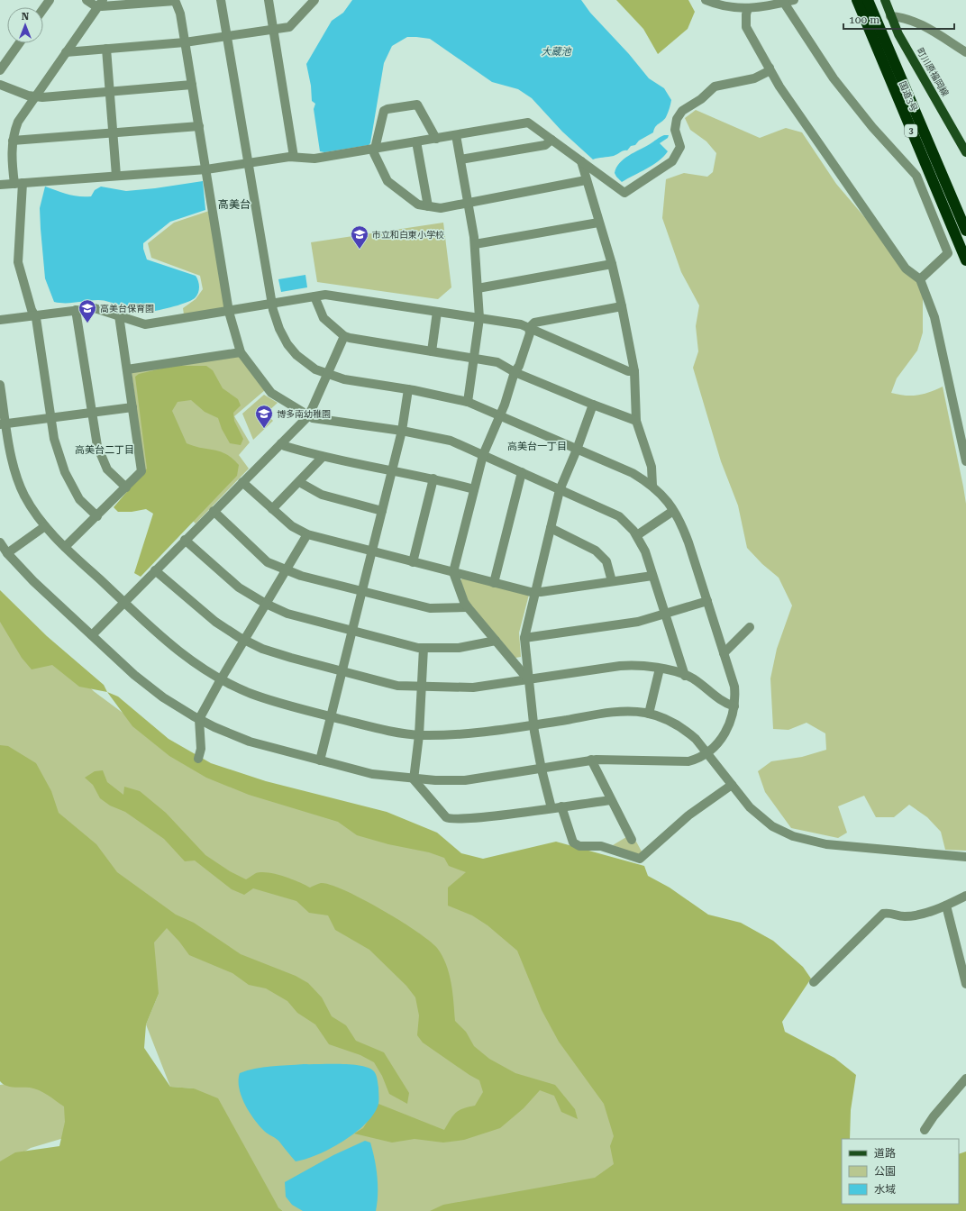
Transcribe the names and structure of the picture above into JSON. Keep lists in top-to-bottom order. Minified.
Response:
{"streets":{"highway":["国道3号","3"],"main road":["町川原福岡線"]},"districts":["高美台","高美台一丁目","高美台二丁目"],"water":["大蔵池"],"places":{"school or university":["市立和白東小学校","高美台保育園","博多南幼稚園"]},"legend":["道路","公園","水域"],"scale_bar":"100 m","north":"top"}
